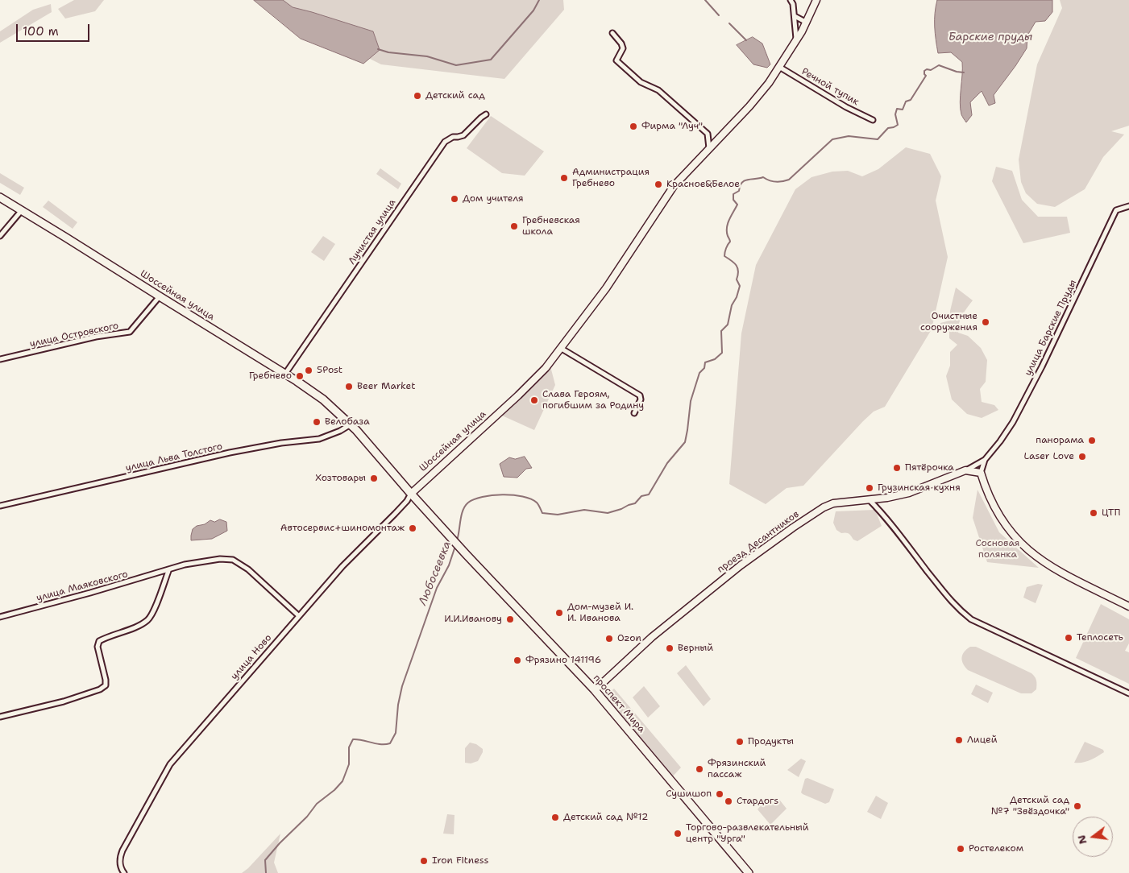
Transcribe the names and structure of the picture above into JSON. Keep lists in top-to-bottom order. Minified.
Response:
{"streets":{"main road":["Шоссейная улица","проспект Мира"],"street":["Речной тупик","Лучистая улица","улица Барские Пруды","улица Островского","улица Льва Толстого","проезд Десантников","улица Маяковского","улица Ново"]},"crossings":[["Речной тупик","Шоссейная улица"],["Лучистая улица","Шоссейная улица"],["Шоссейная улица","улица Островского"],["Шоссейная улица","улица Льва Толстого"],["Шоссейная улица","улица Ново"],["Шоссейная улица","проспект Мира"],["проезд Десантников","проспект Мира"],["улица Маяковского","улица Ново"],["улица Ново","проспект Мира"]],"water":["Барские пруды","Любосеевка"],"parks":["Сосновая полянка"],"places":["Детский сад","Фирма \"Луч\"","Администрация Гребнево","Красное&Белое","Дом учителя","Гребневская школа","Очистные сооружения","5Post","Гребнево","Beer Market","Слава Героям, погибшим за Родину","Велобаза","панорама","Laser Love","Пятёрочка","Хозтовары","Грузинская кухня","ЦТП","Автосервис+шиномонтаж","Дом-музей И. И. Иванова","И.И.Иванову","Теплосеть","Ozon","Верный","Фрязино 141196","Лицей","Продукты","Фрязинский пассаж","Сушишоп","Стардогs","Детский сад №7 \"Звёздочка\"","Детский сад №12","Торгово-развлекательный центр \"Урга\"","Ростелеком","Iron Fitness"],"scale_bar":"100 m","north":"left"}
